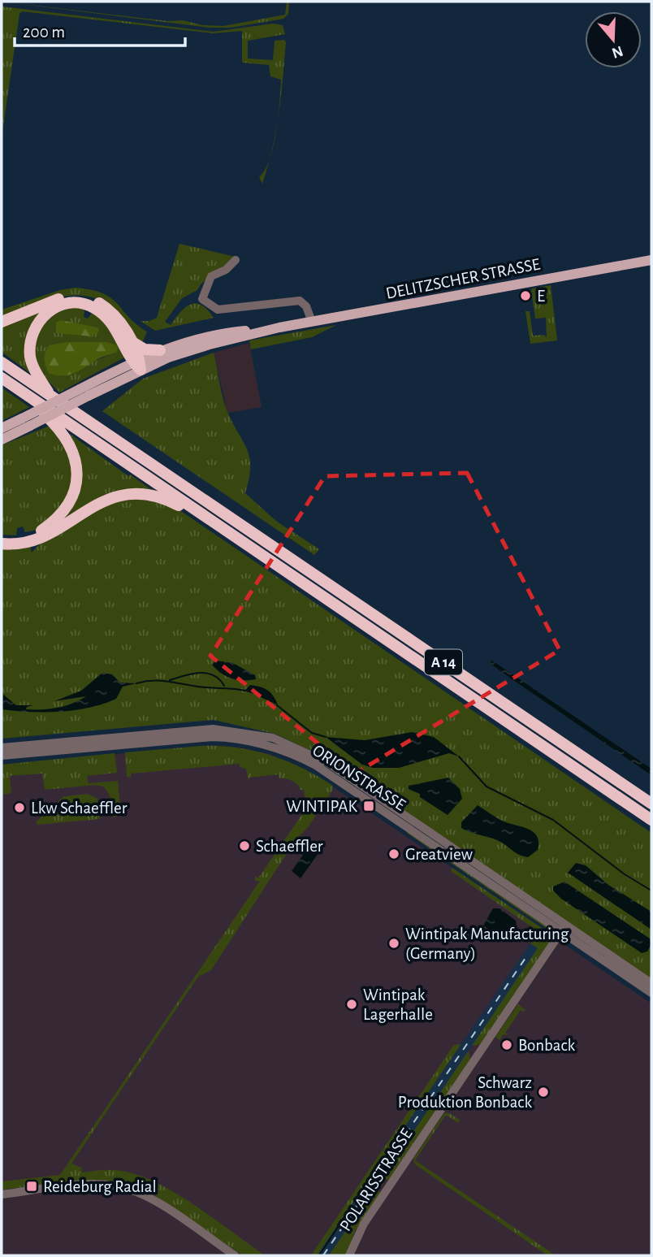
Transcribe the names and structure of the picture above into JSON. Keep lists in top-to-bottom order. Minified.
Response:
{"streets":{"highway":["A 14"],"main road":["DELITZSCHER STRASSE"],"street":["ORIONSTRASSE","POLARISSTRASSE"]},"crossings":[["ORIONSTRASSE","POLARISSTRASSE"]],"places":{"other":["E","Lkw Schaeffler","Schaeffler","Greatview","Wintipak Manufacturing (Germany)","Wintipak Lagerhalle","Bonback","Schwarz Produktion Bonback"],"transit":["WINTIPAK","Reideburg Radial"]},"scale_bar":"200 m","north":"bottom"}
